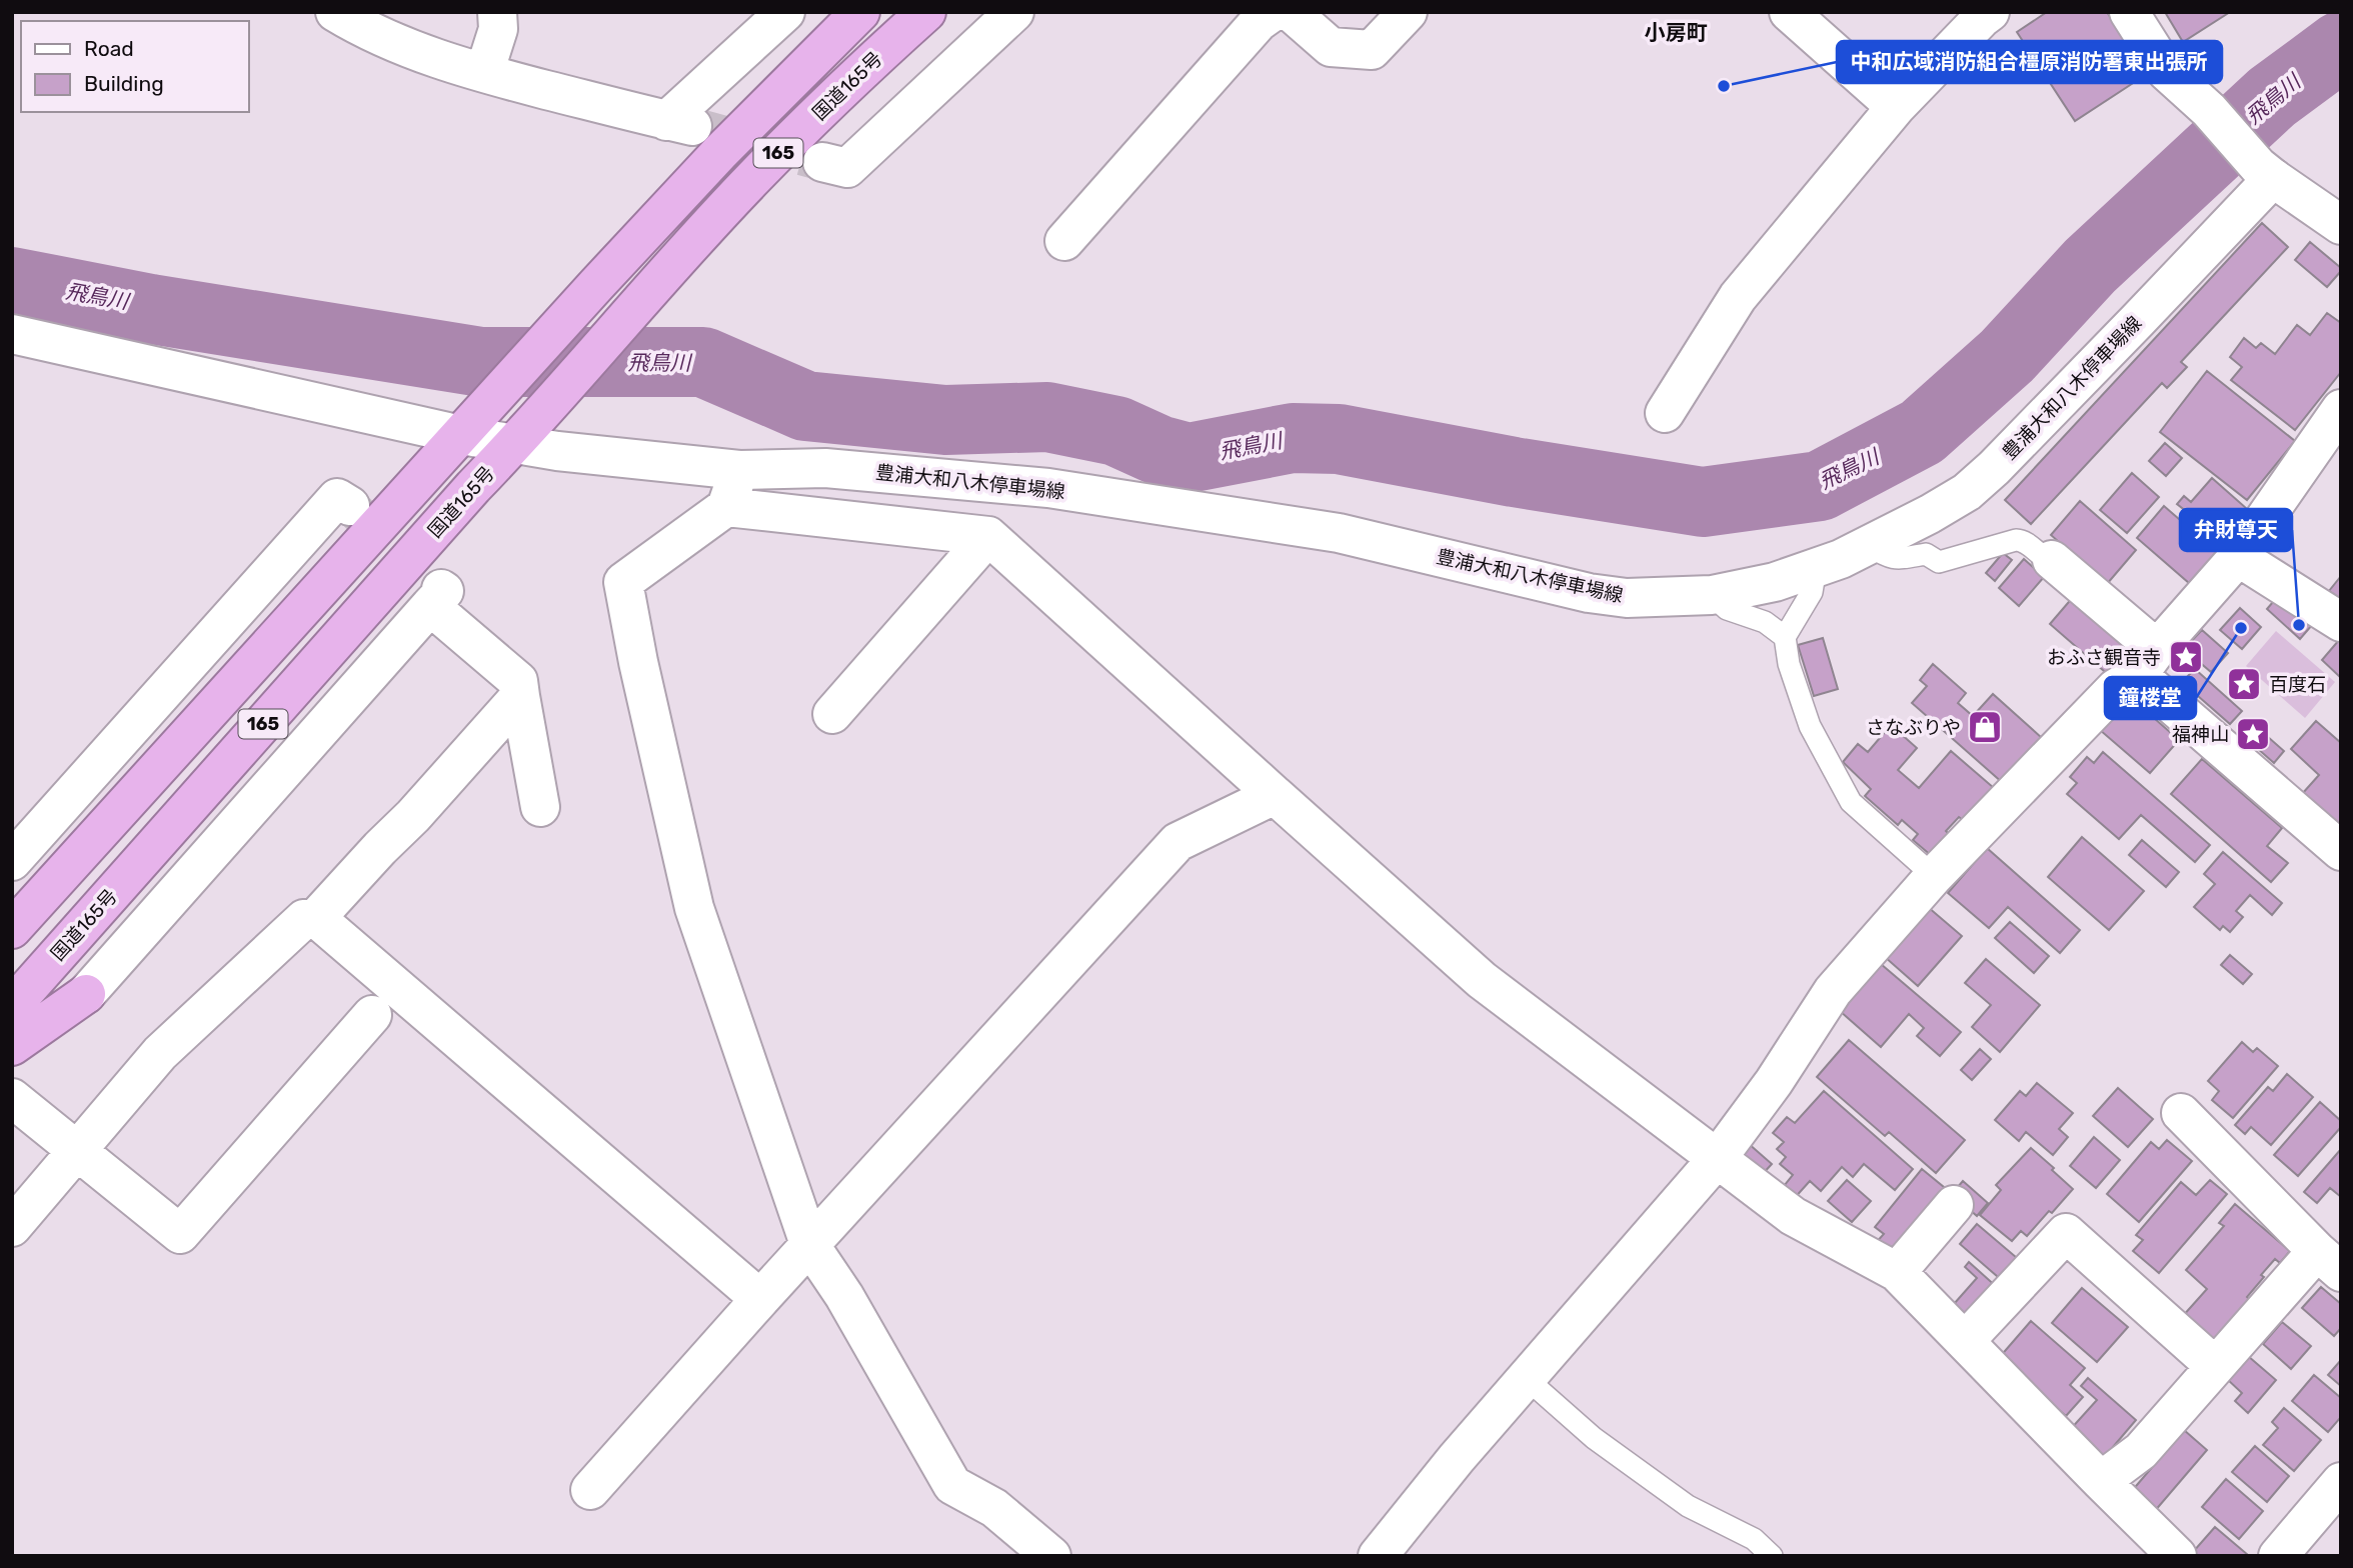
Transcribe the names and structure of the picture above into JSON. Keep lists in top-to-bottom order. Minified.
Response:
{"streets":{"highway":["国道165号","165"],"street":["豊浦大和八木停車場線"]},"crossings":[["国道165号","豊浦大和八木停車場線"],["165","豊浦大和八木停車場線"]],"districts":["小房町"],"water":["飛鳥川"],"places":{"other":["中和広域消防組合橿原消防署東出張所","弁財尊天","鐘楼堂"],"place":["おふさ観音寺","百度石","福神山"],"shop":["さなぶりや"]},"legend":["Road","Building"]}
